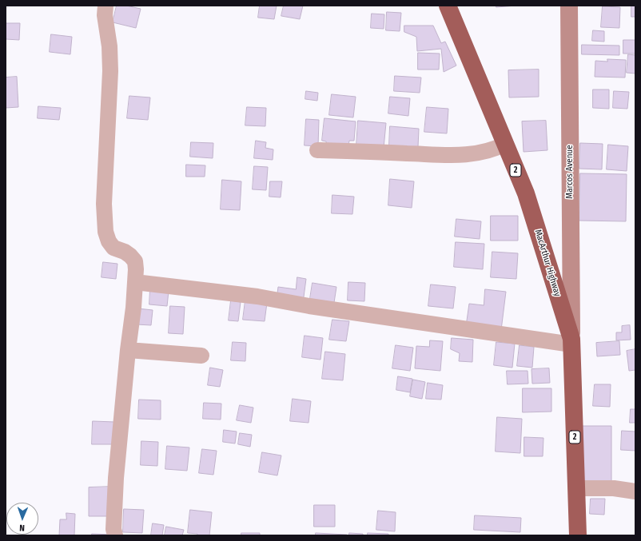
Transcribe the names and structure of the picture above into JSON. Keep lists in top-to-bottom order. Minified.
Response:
{"streets":{"highway":["2","MacArthur Highway"],"street":["Marcos Avenue"]},"crossings":[["Marcos Avenue","MacArthur Highway"]],"north":"bottom"}
